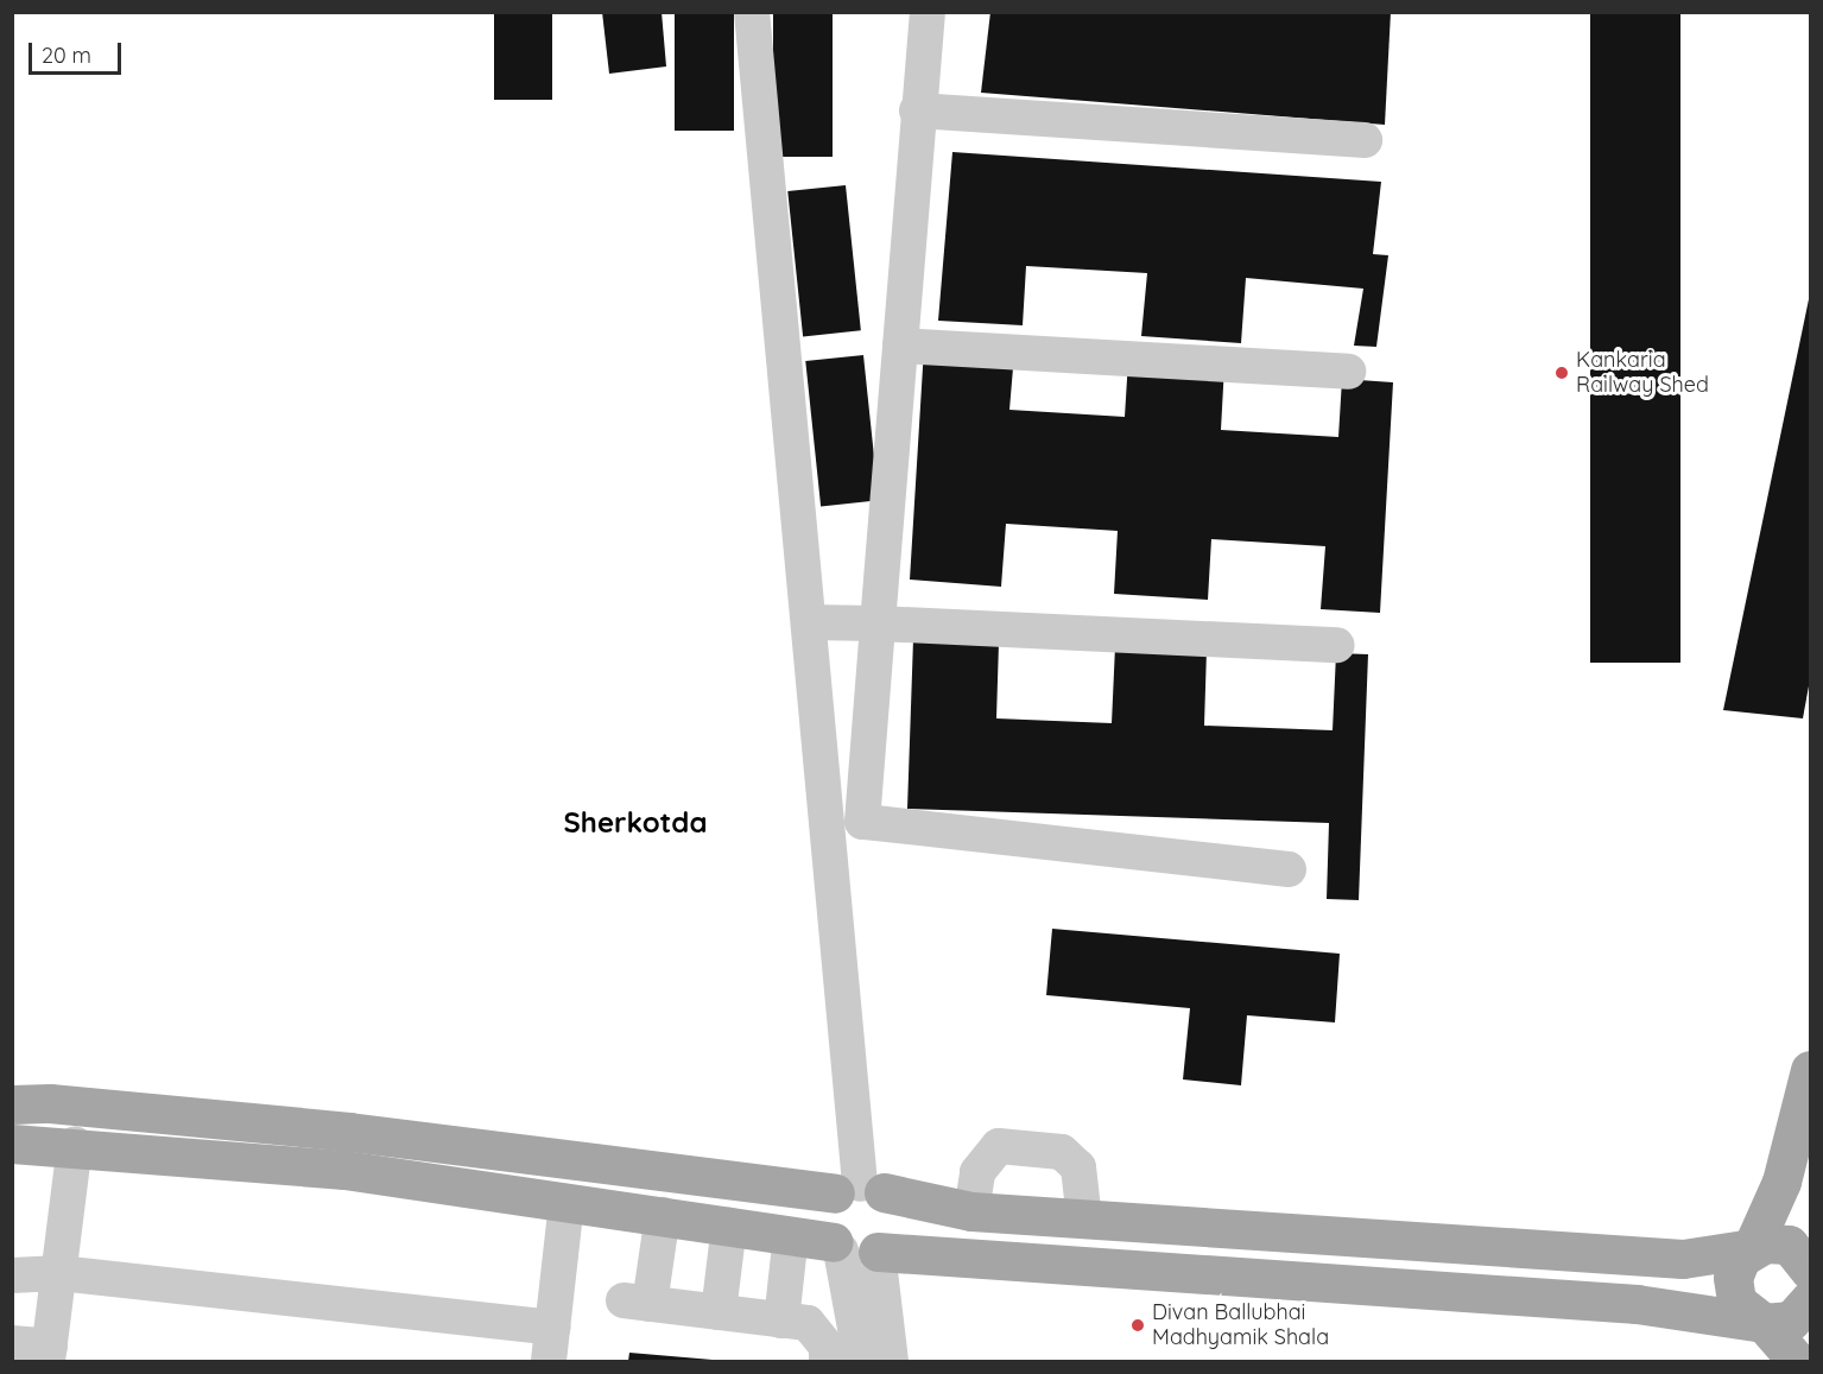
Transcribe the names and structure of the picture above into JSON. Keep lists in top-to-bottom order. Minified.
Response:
{"districts":["Sherkotda"],"places":["Kankaria Railway Shed","Divan Ballubhai Madhyamik Shala"],"scale_bar":"20 m"}
